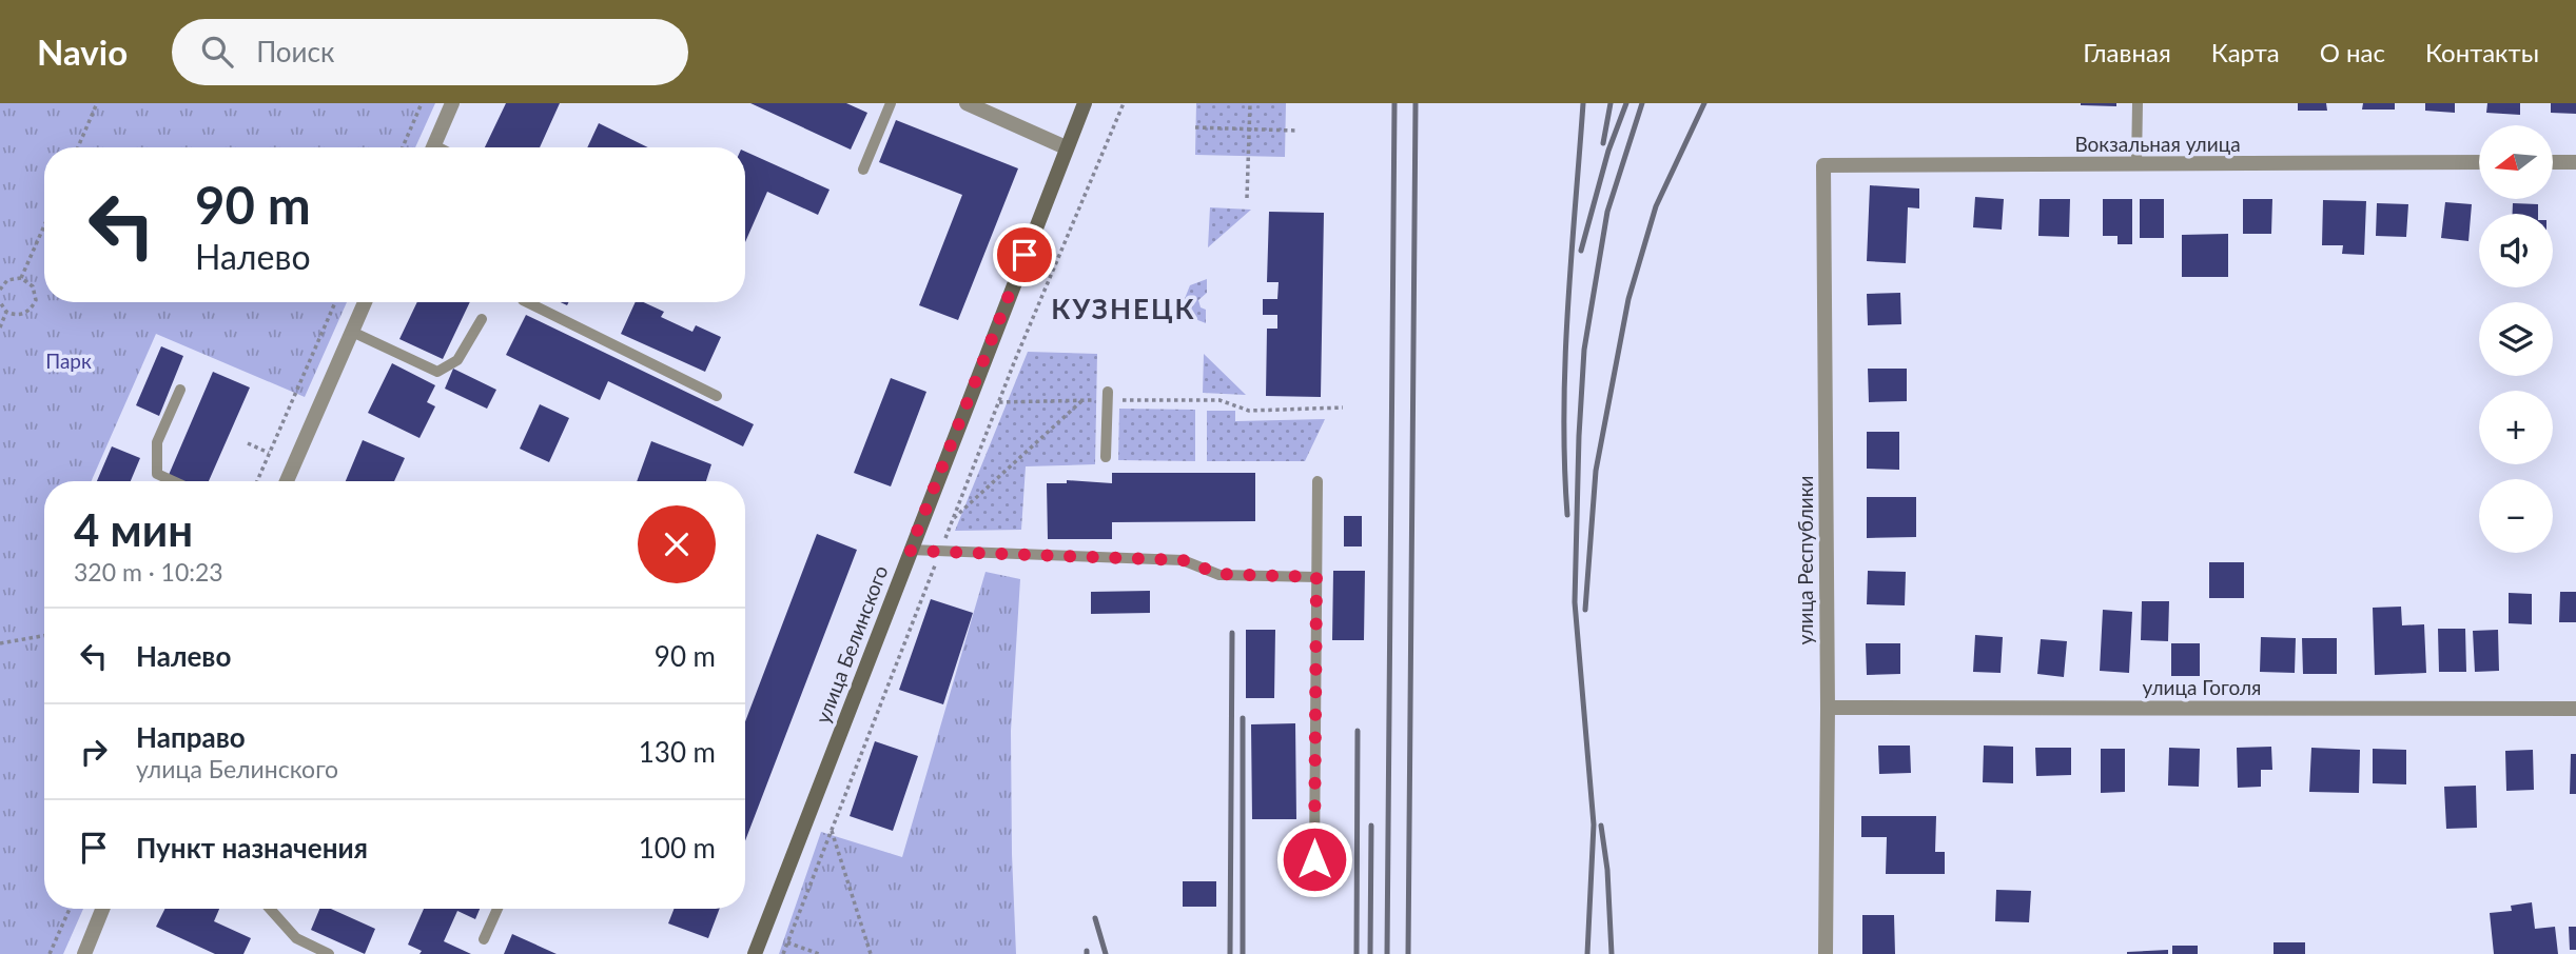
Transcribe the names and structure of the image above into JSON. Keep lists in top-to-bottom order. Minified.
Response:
{"streets":{"street":["Вокзальная улица","улица Республики","улица Белинского","улица Гоголя"]},"crossings":[["Вокзальная улица","улица Республики"],["улица Республики","улица Гоголя"]],"districts":["КУЗНЕЦК"],"parks":["Парк"],"north":"left","page":{"header":"Navio","search":"Поиск","nav":["Главная","Карта","О нас","Контакты"],"map_buttons":["+","−"],"turn":["90 m","Налево"],"heading":["4 мин","320 m · 10:23"],"list":[{"name":"Налево","value":"90 m"},{"name":"Направо","note":"улица Белинского","value":"130 m"},{"name":"Пункт назначения","value":"100 m"}]}}
